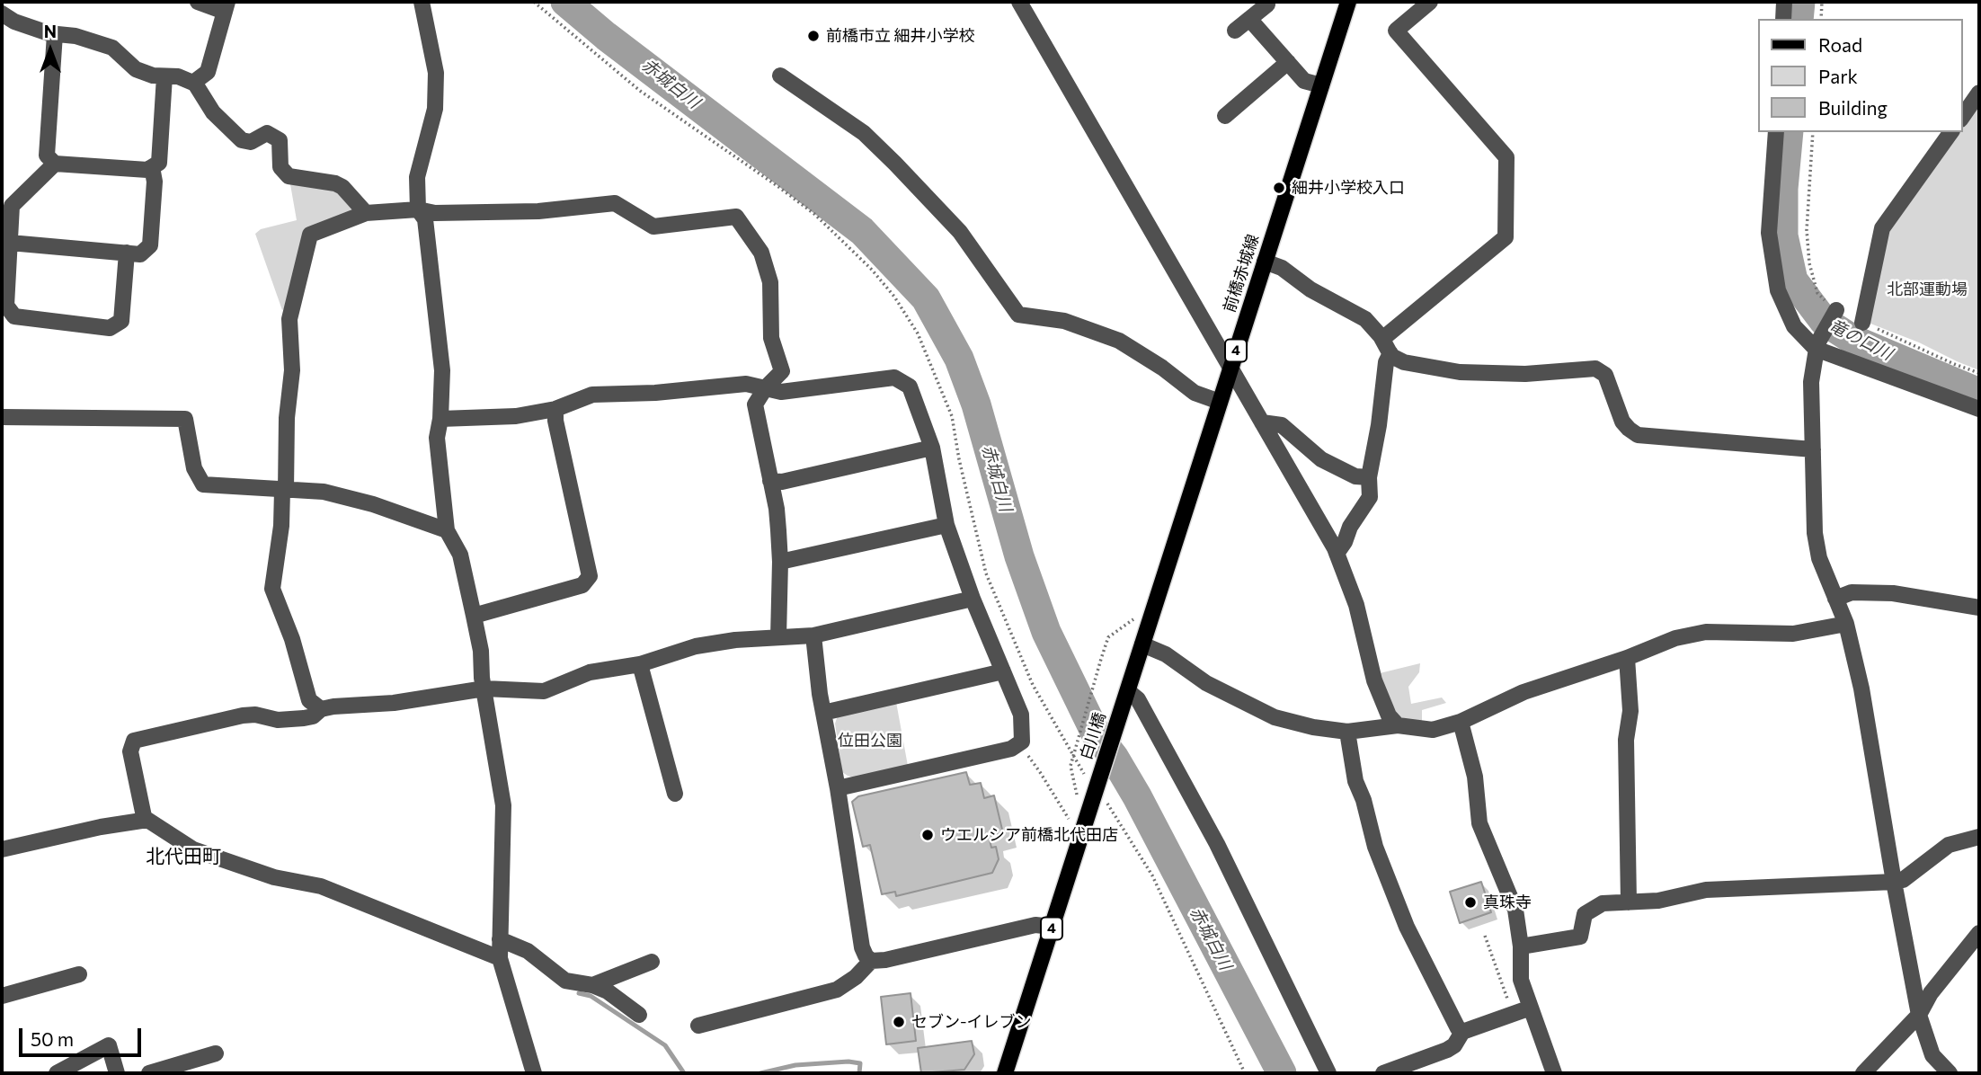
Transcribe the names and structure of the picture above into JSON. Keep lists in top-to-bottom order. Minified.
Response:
{"streets":{"main road":["前橋赤城線","4","白川橋"]},"crossings":[["前橋赤城線","白川橋"],["4","白川橋"]],"districts":["北代田町"],"water":["赤城白川","竜の口川"],"parks":["北部運動場","位田公園"],"places":["前橋市立 細井小学校","細井小学校入口","ウエルシア前橋北代田店","真珠寺","セブン-イレブン"],"legend":["Road","Park","Building"],"scale_bar":"50 m","north":"top"}
